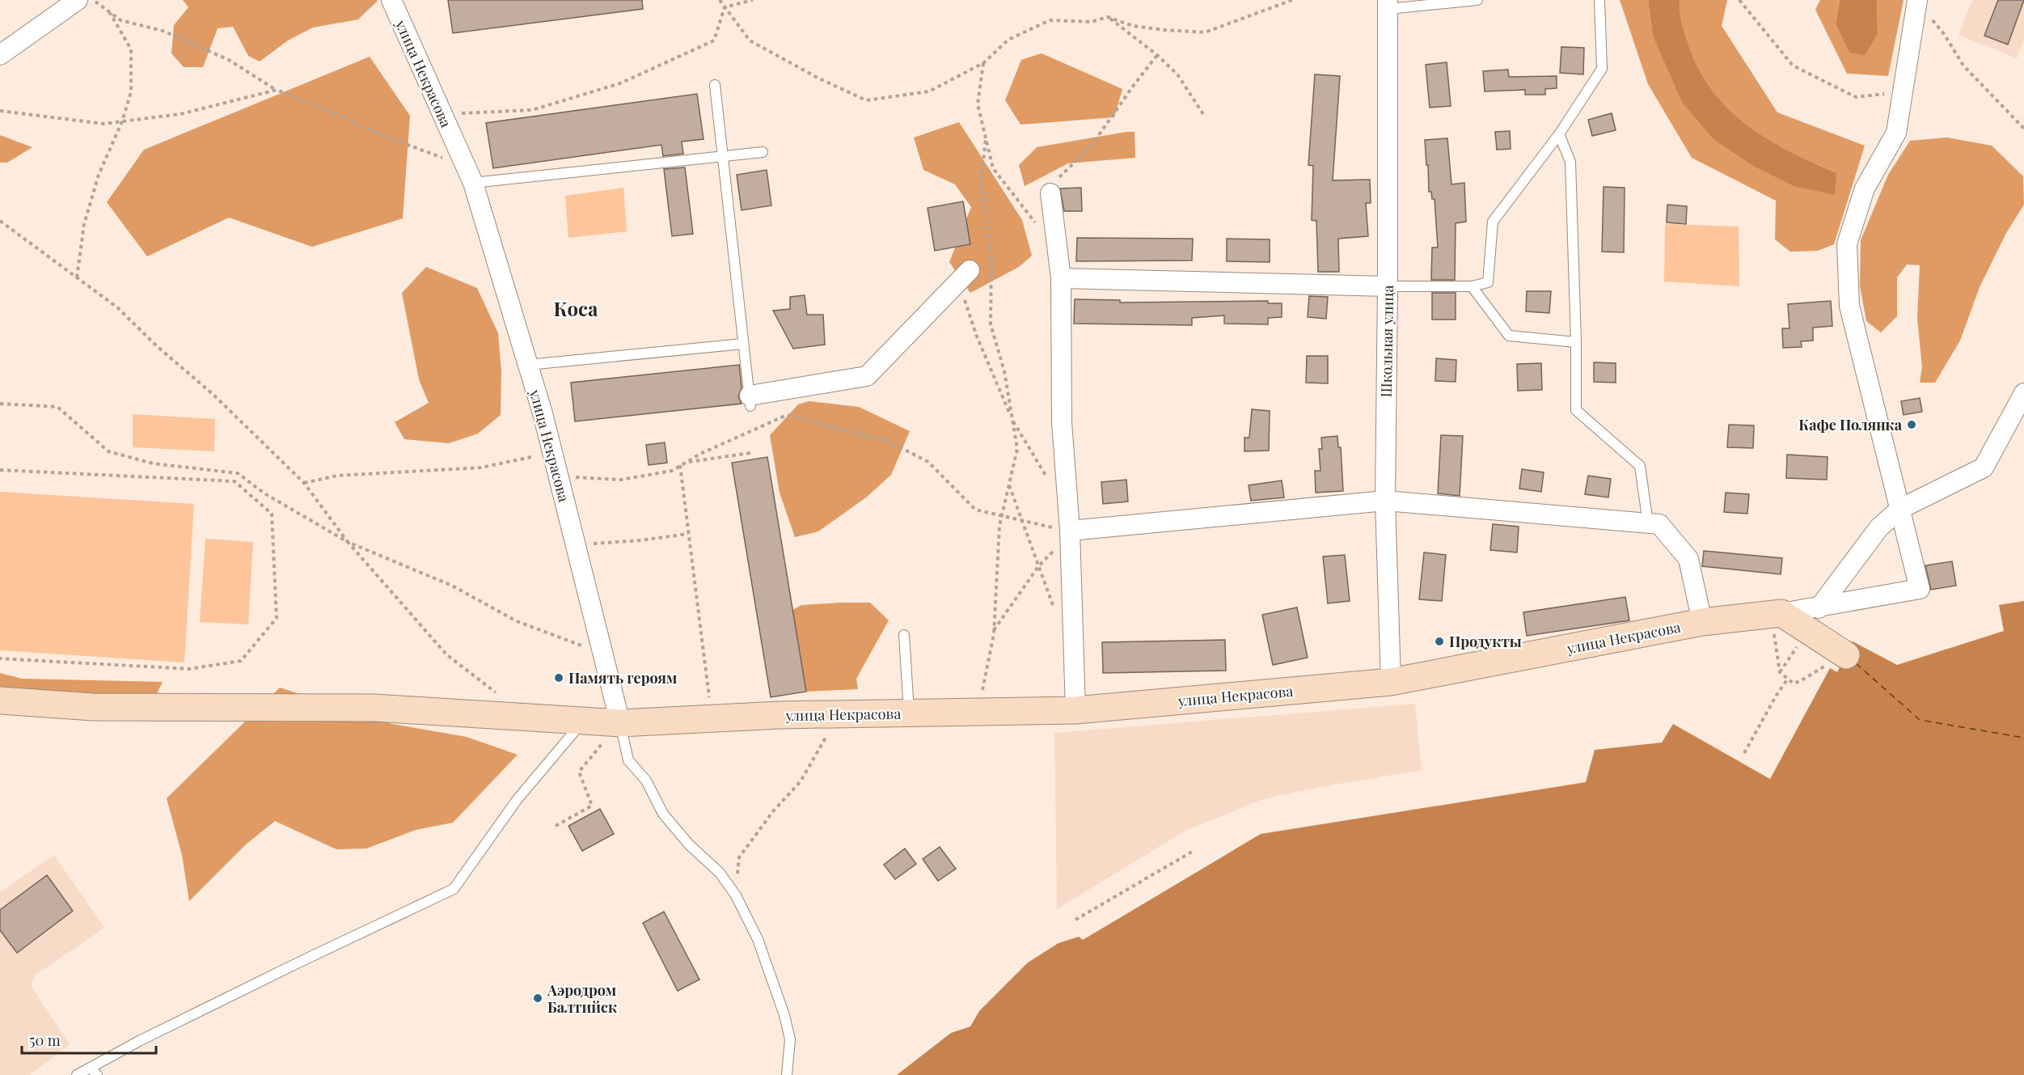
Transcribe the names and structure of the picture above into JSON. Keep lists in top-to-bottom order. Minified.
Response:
{"streets":{"street":["улица Некрасова","Школьная улица"]},"crossings":[["улица Некрасова","Школьная улица"]],"districts":["Коса"],"places":["Кафе Полянка","Продукты","Память героям","Аэродром Балтийск"],"scale_bar":"50 m"}
